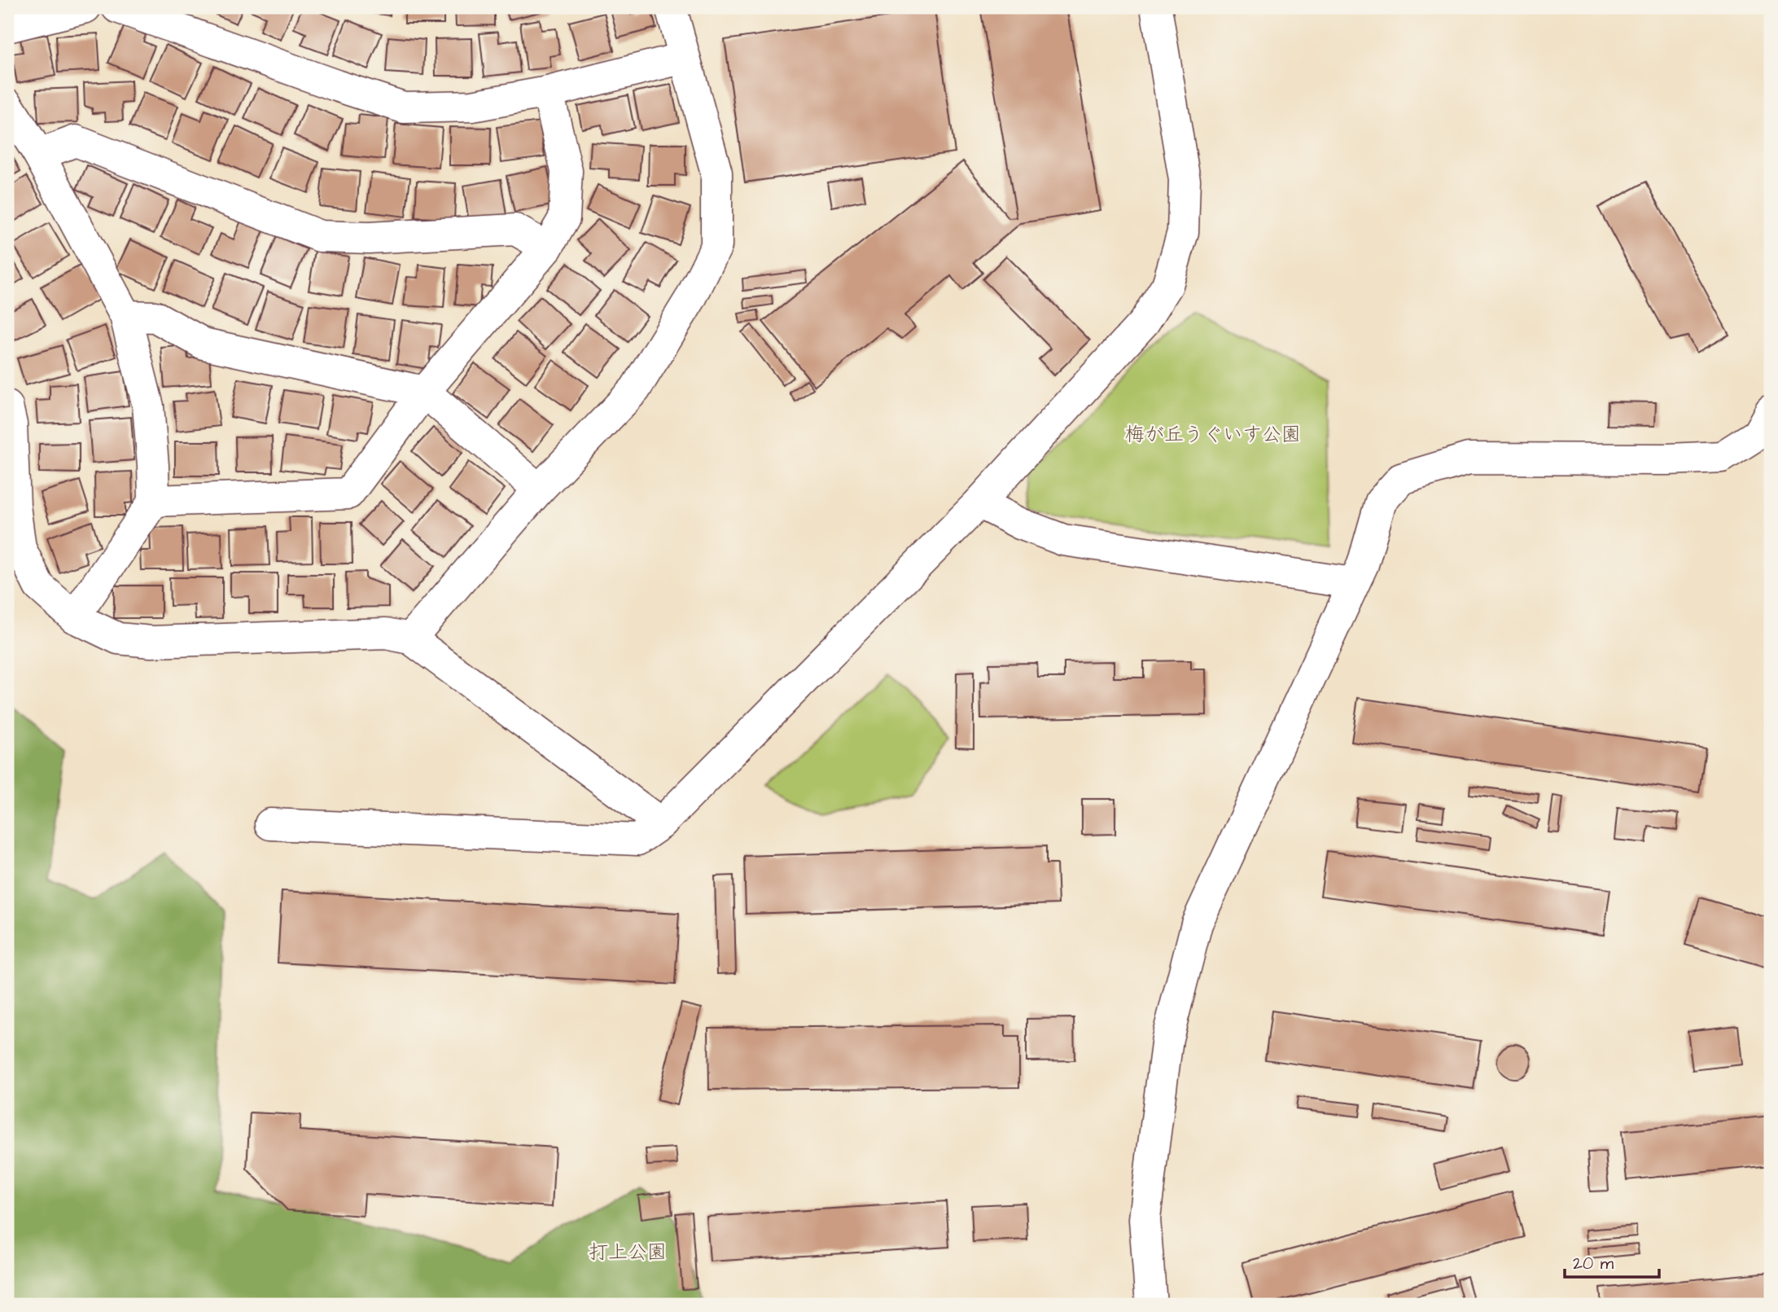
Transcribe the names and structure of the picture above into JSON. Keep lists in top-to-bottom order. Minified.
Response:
{"parks":["梅が丘うぐいす公園","打上公園"],"scale_bar":"20 m"}
